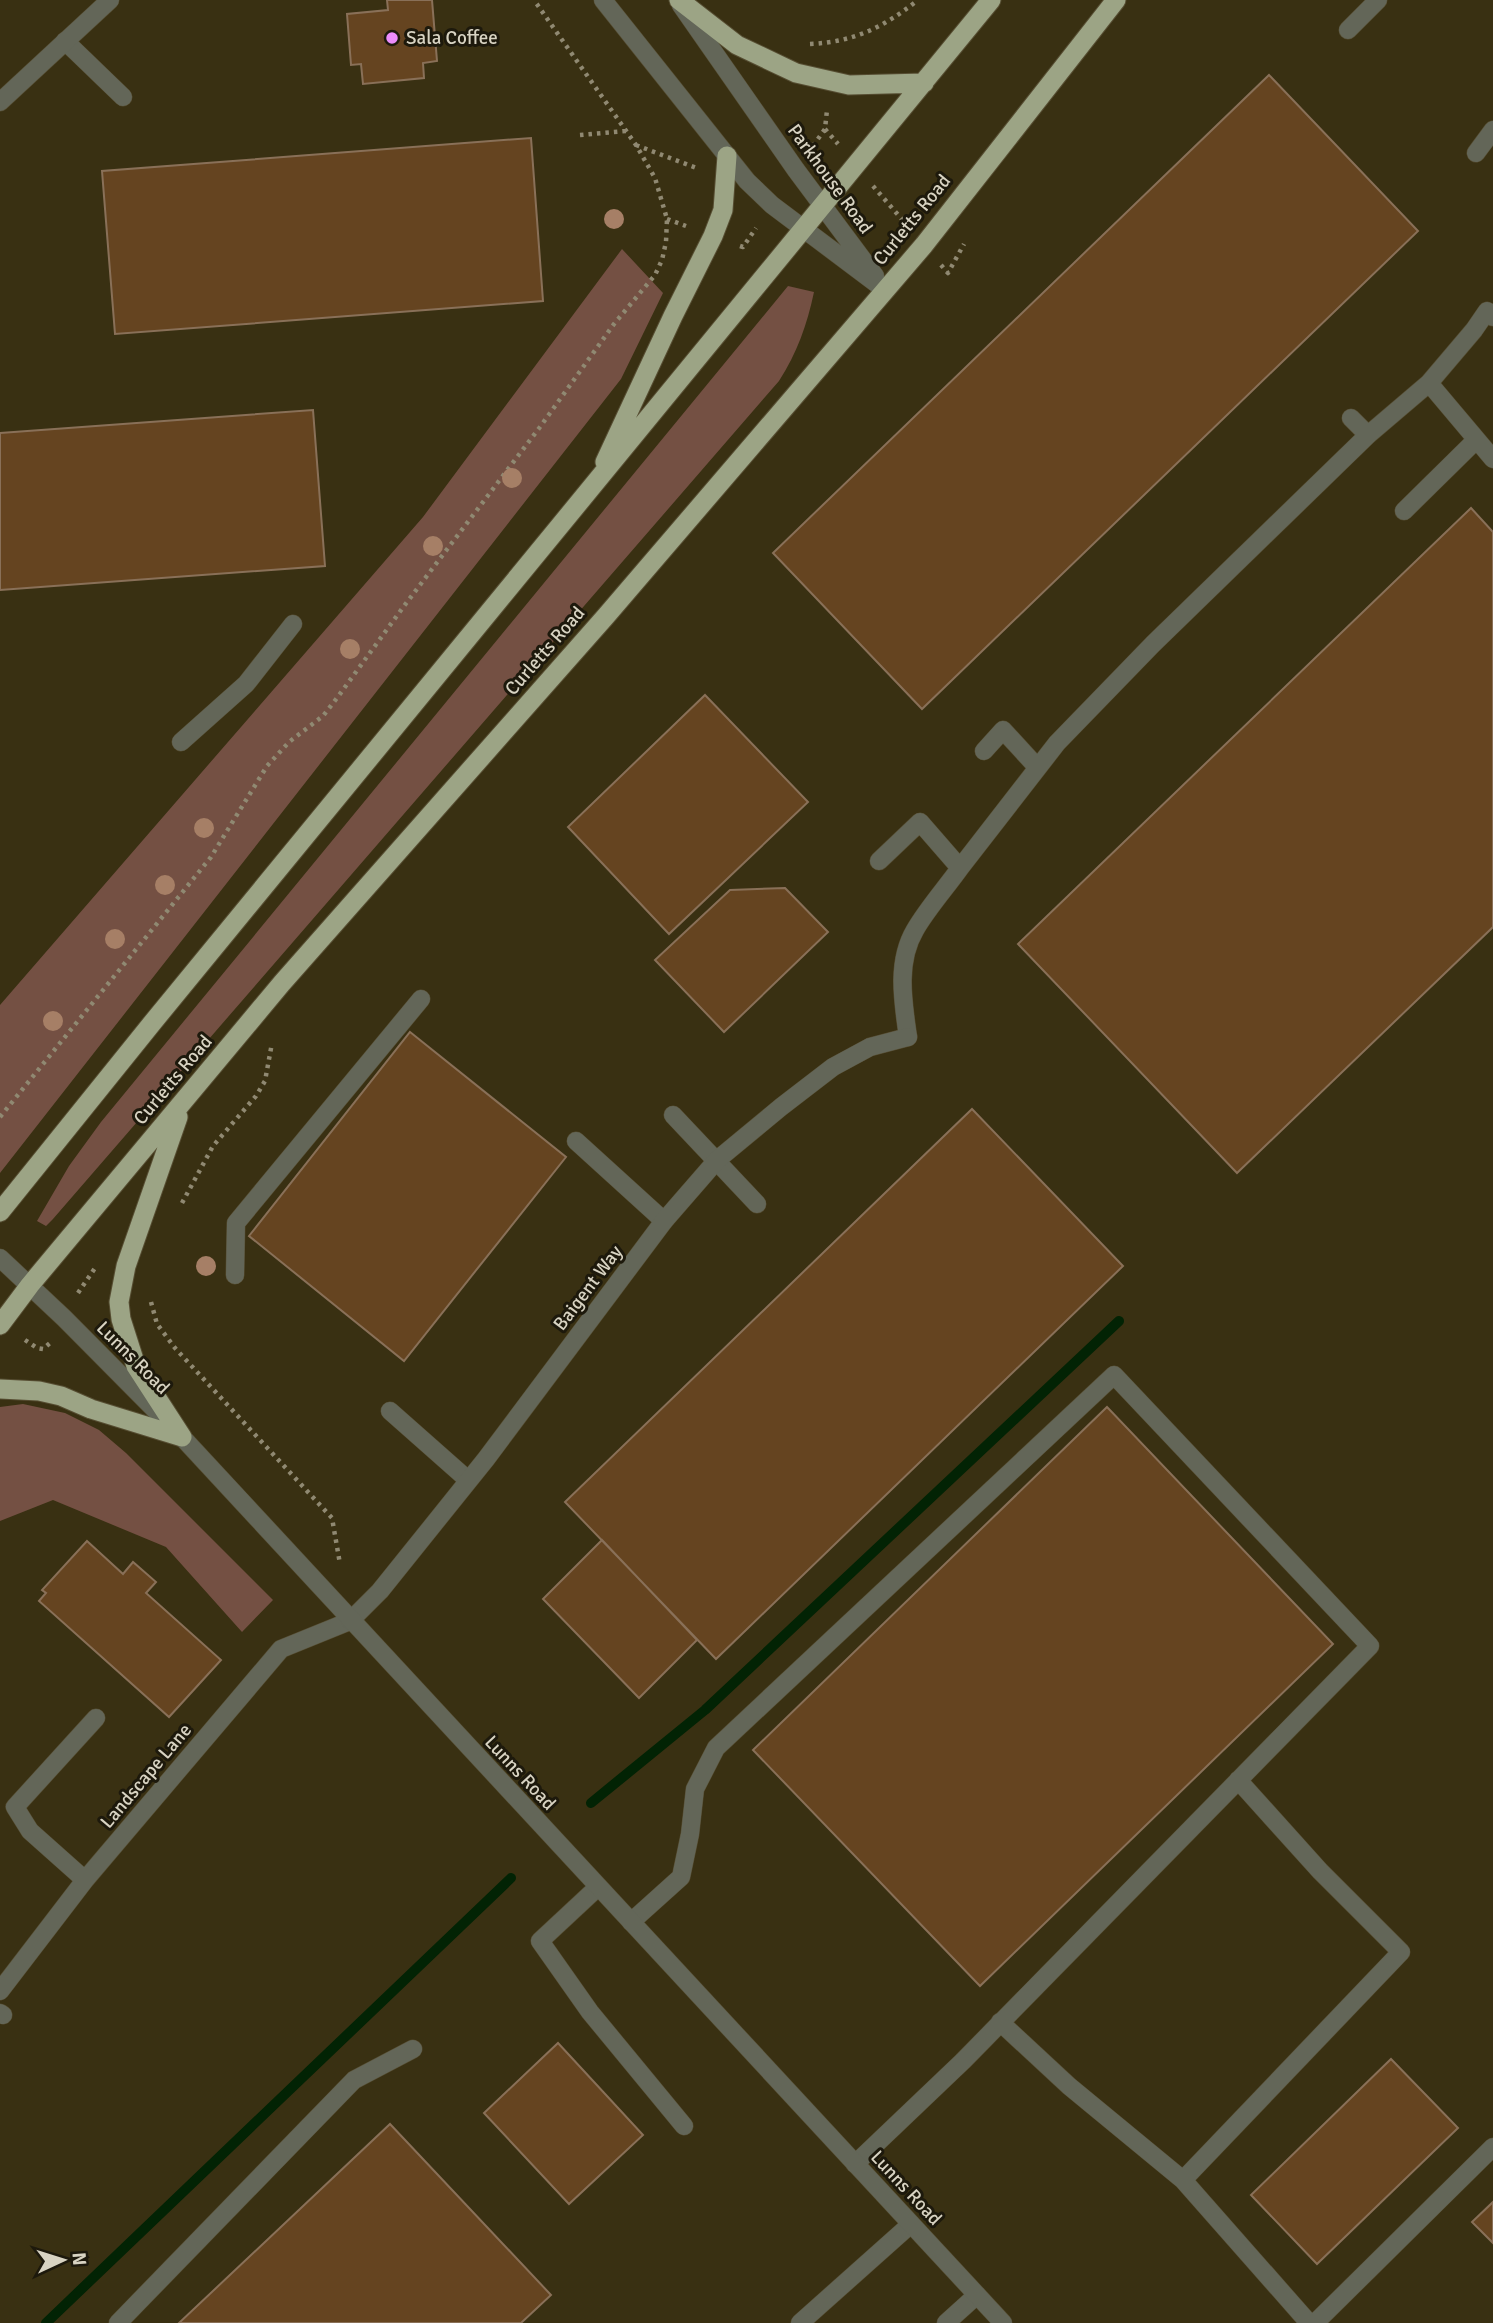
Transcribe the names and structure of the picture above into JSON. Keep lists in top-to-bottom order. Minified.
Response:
{"streets":{"highway":["Curletts Road"],"street":["Parkhouse Road","Baigent Way","Lunns Road","Landscape Lane"]},"crossings":[["Parkhouse Road","Curletts Road"],["Curletts Road","Lunns Road"],["Baigent Way","Lunns Road"],["Baigent Way","Landscape Lane"],["Lunns Road","Landscape Lane"]],"places":["Sala Coffee"],"north":"right"}
